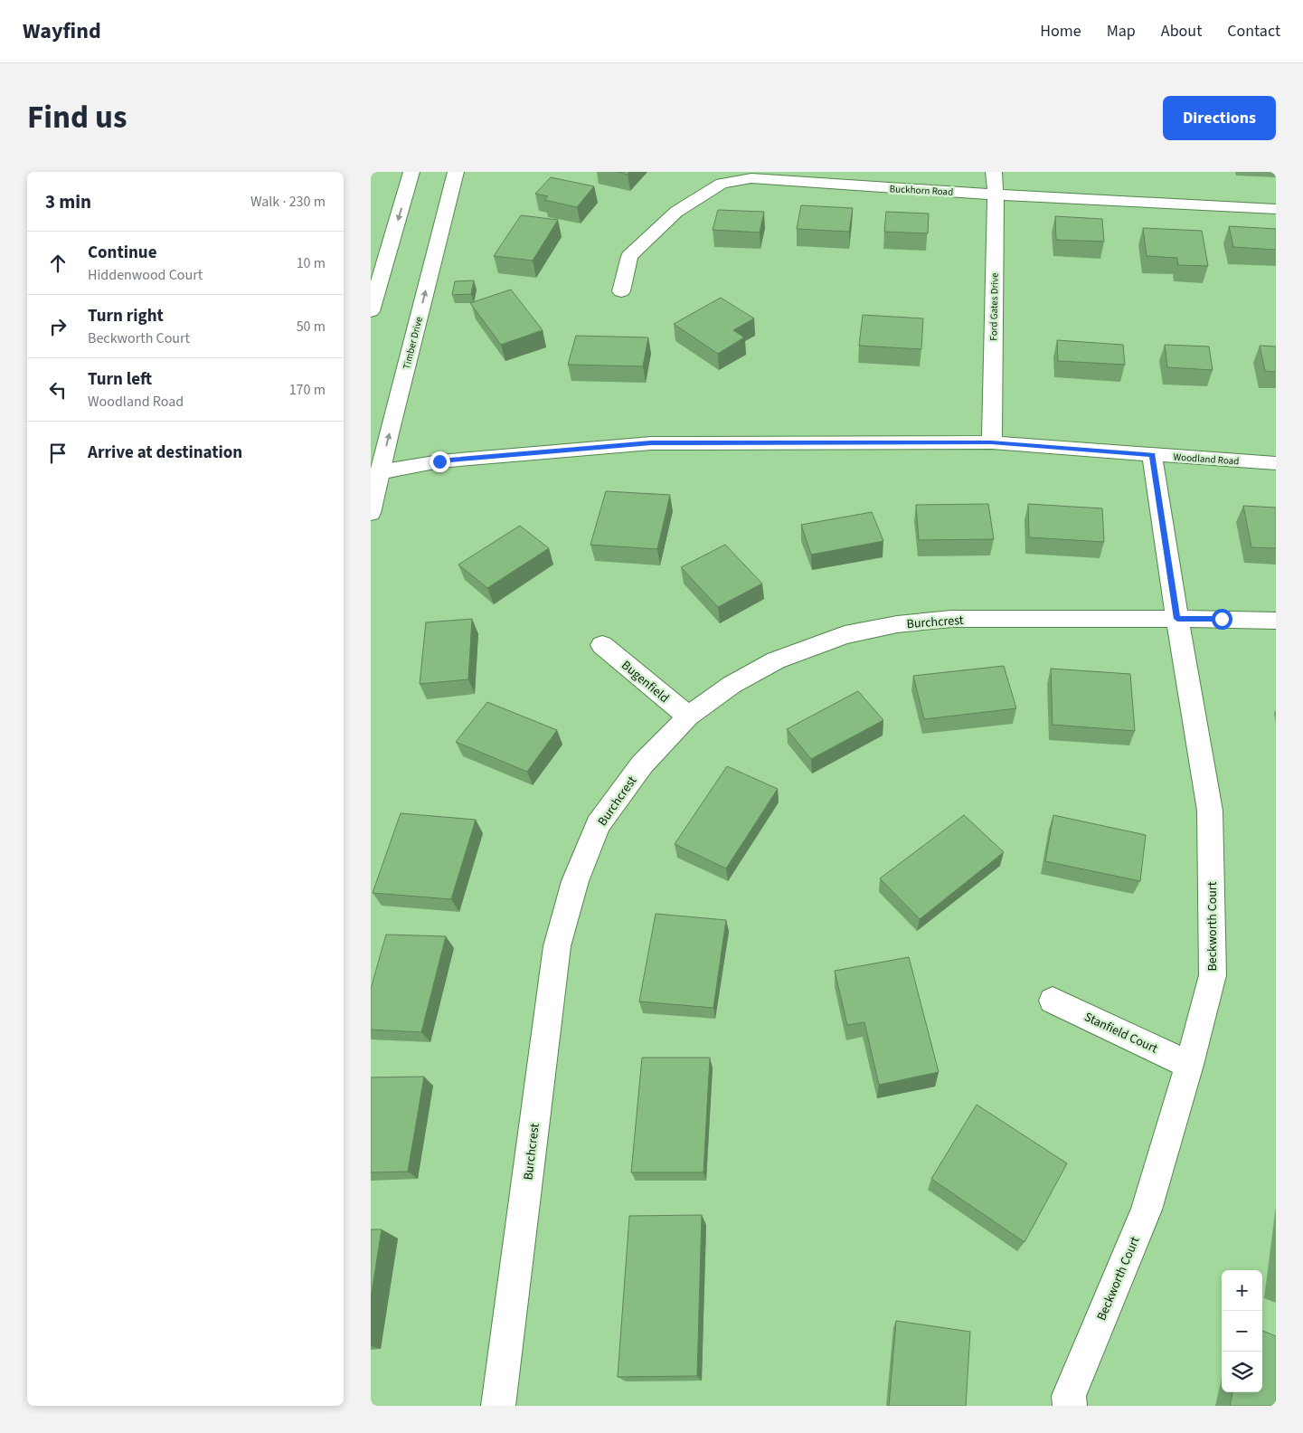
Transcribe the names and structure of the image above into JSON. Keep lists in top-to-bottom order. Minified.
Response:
{"streets":{"street":["Buckhorn Road","Ford Gates Drive","Timber Drive","Woodland Road","Burchcrest","Bugenfield","Beckworth Court","Stanfield Court"]},"crossings":[["Buckhorn Road","Ford Gates Drive"],["Ford Gates Drive","Woodland Road"],["Timber Drive","Woodland Road"],["Woodland Road","Beckworth Court"],["Burchcrest","Bugenfield"],["Burchcrest","Beckworth Court"],["Beckworth Court","Stanfield Court"]],"page":{"header":"Wayfind","nav":["Home","Map","About","Contact"],"title":"Find us","buttons":"Directions","heading":["3 min","Walk · 230 m"],"list":[["Continue","Hiddenwood Court","10 m"],["Turn right","Beckworth Court","50 m"],["Turn left","Woodland Road","170 m"],"Arrive at destination"],"map_buttons":["+","−"]}}
